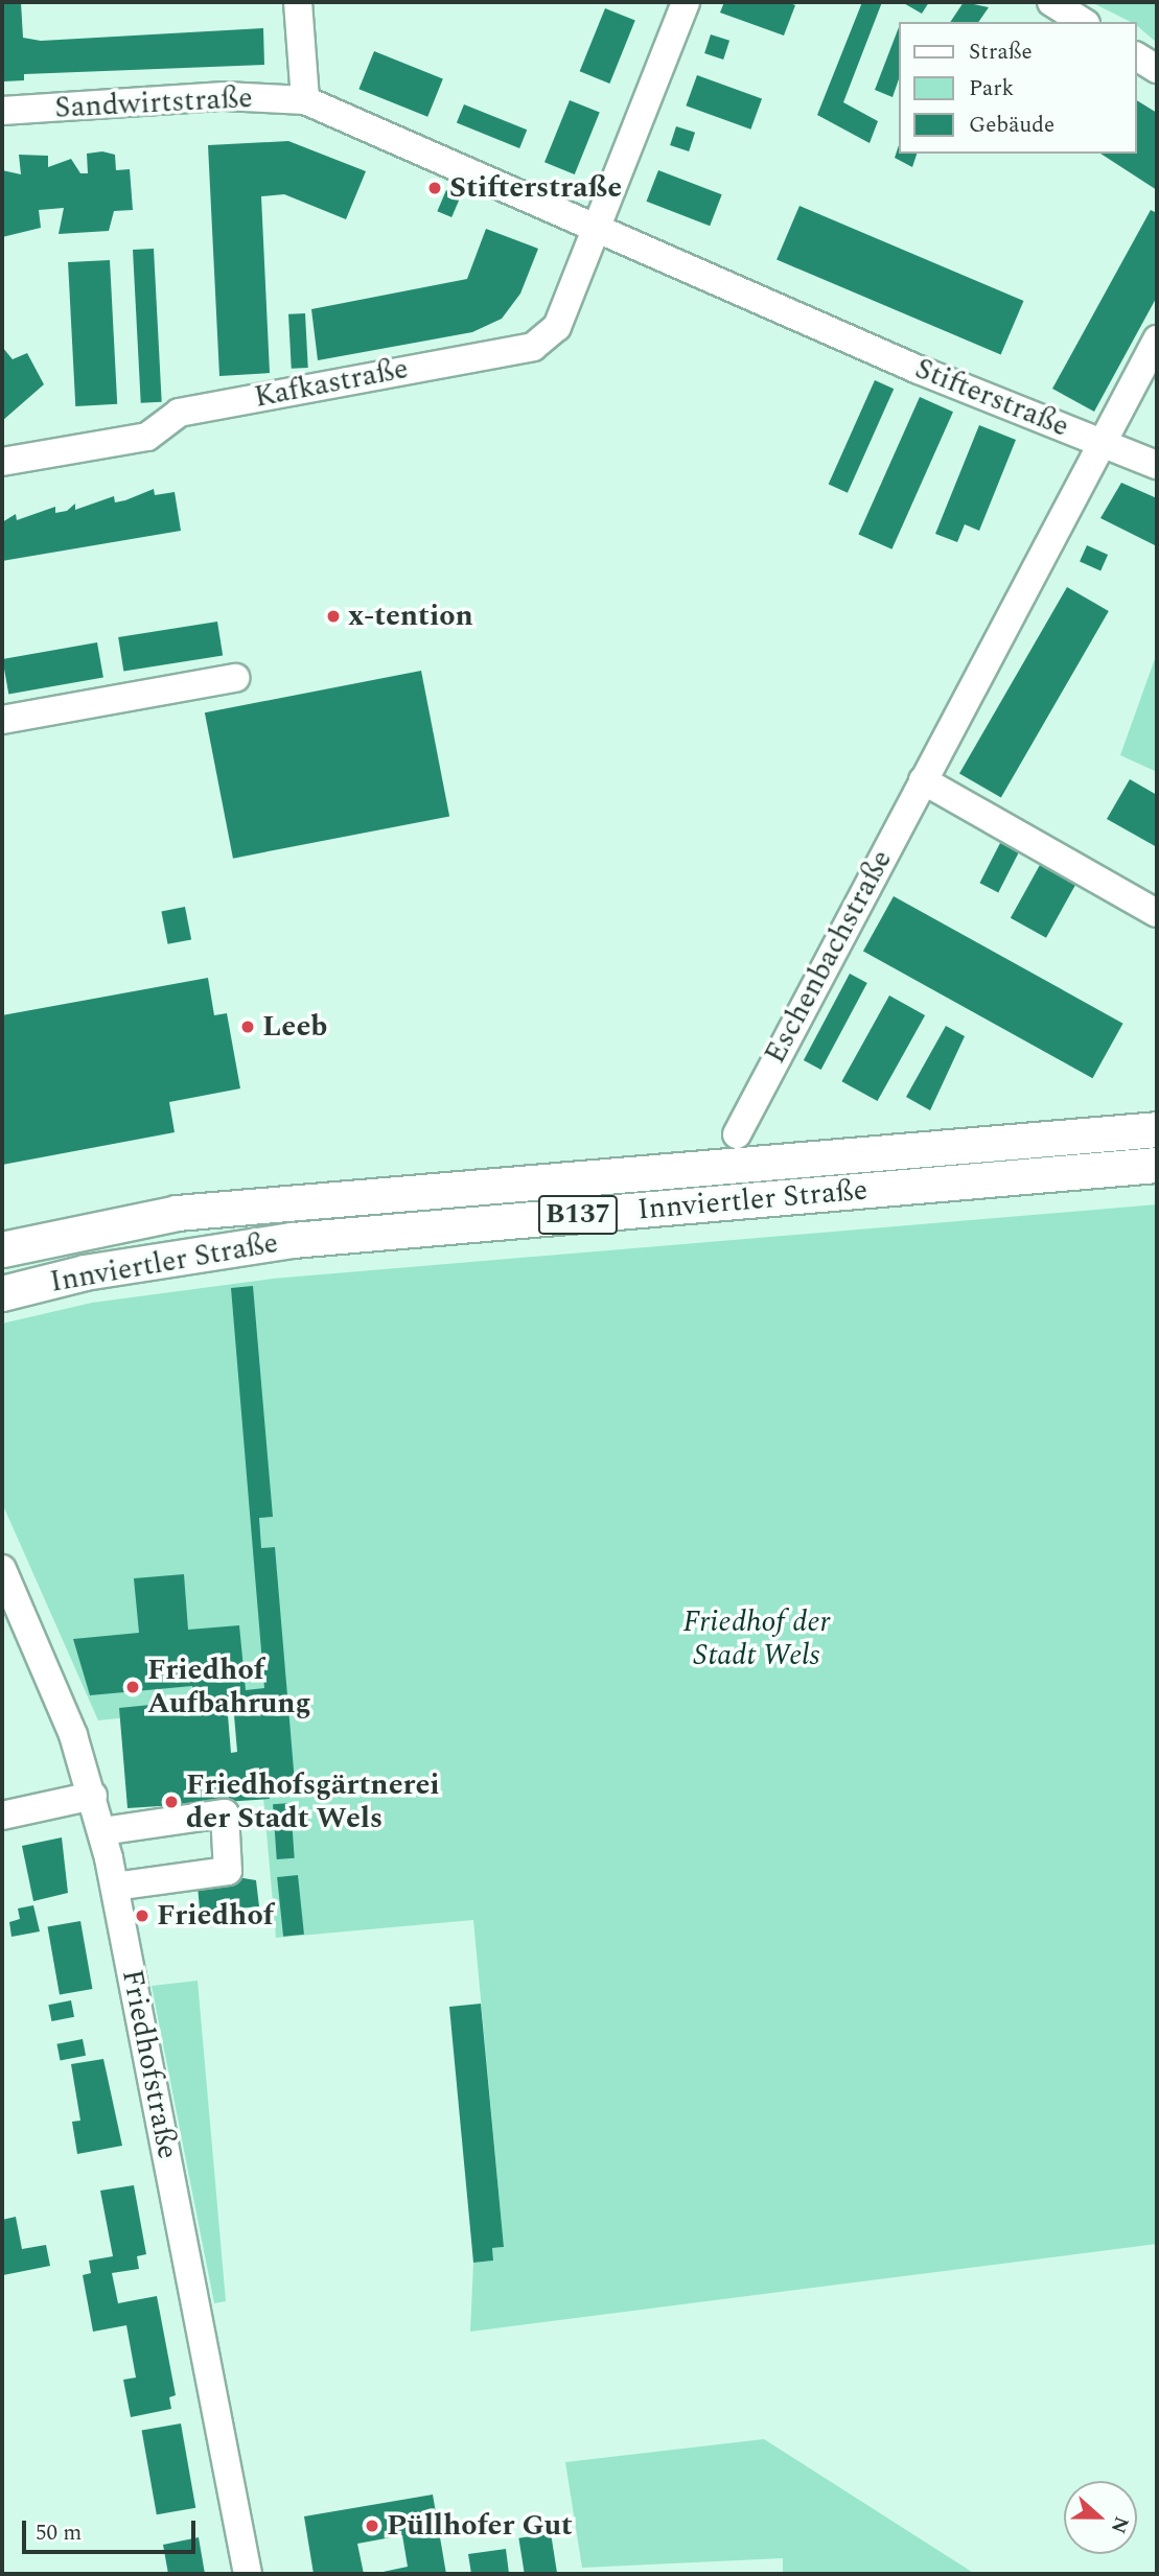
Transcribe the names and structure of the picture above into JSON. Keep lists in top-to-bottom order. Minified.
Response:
{"streets":{"main road":["Innviertler Straße","B137"],"street":["Sandwirtstraße","Kafkastraße","Stifterstraße","Eschenbachstraße","Friedhofstraße"]},"crossings":[["Sandwirtstraße","Stifterstraße"],["Kafkastraße","Stifterstraße"],["Stifterstraße","Eschenbachstraße"]],"parks":["Friedhof der Stadt Wels"],"places":["Stifterstraße","x-tention","Leeb","Friedhof Aufbahrung","Friedhofsgärtnerei der Stadt Wels","Friedhof","Püllhofer Gut"],"legend":["Straße","Park","Gebäude"],"scale_bar":"50 m","north":"right"}
